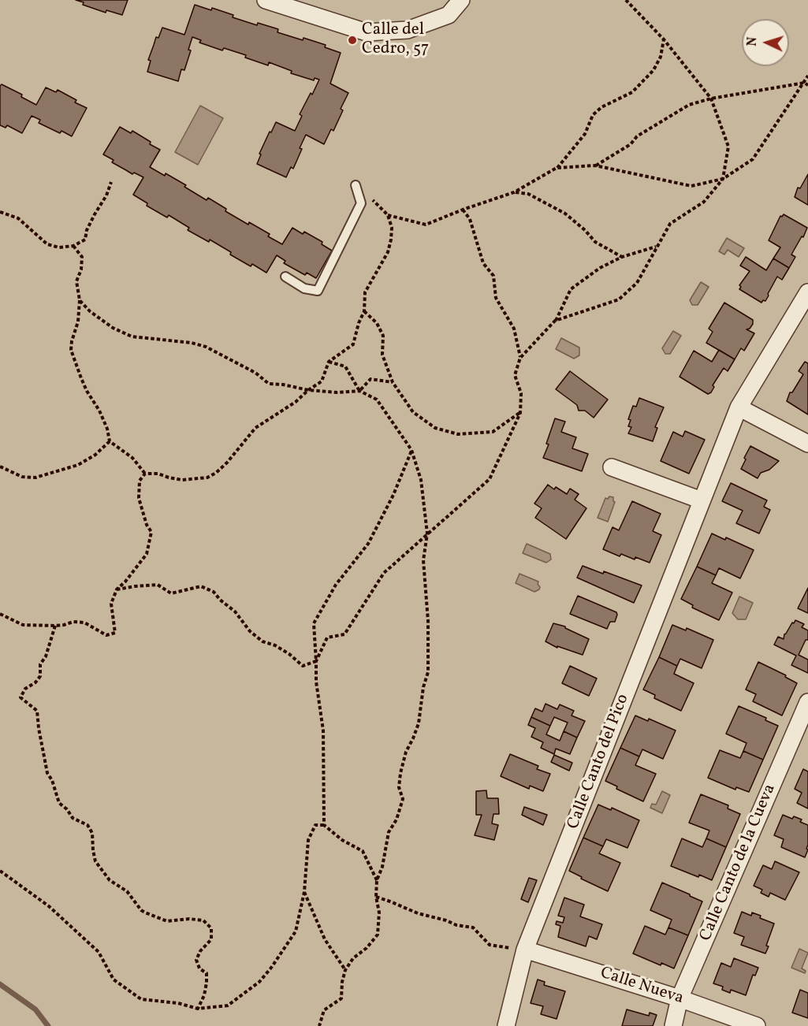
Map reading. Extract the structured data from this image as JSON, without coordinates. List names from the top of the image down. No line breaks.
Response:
{"streets":{"street":["Calle Canto del Pico","Calle Canto de la Cueva","Calle Nueva"]},"crossings":[["Calle Canto del Pico","Calle Nueva"],["Calle Canto de la Cueva","Calle Nueva"]],"places":["Calle del Cedro, 57"],"north":"left"}
